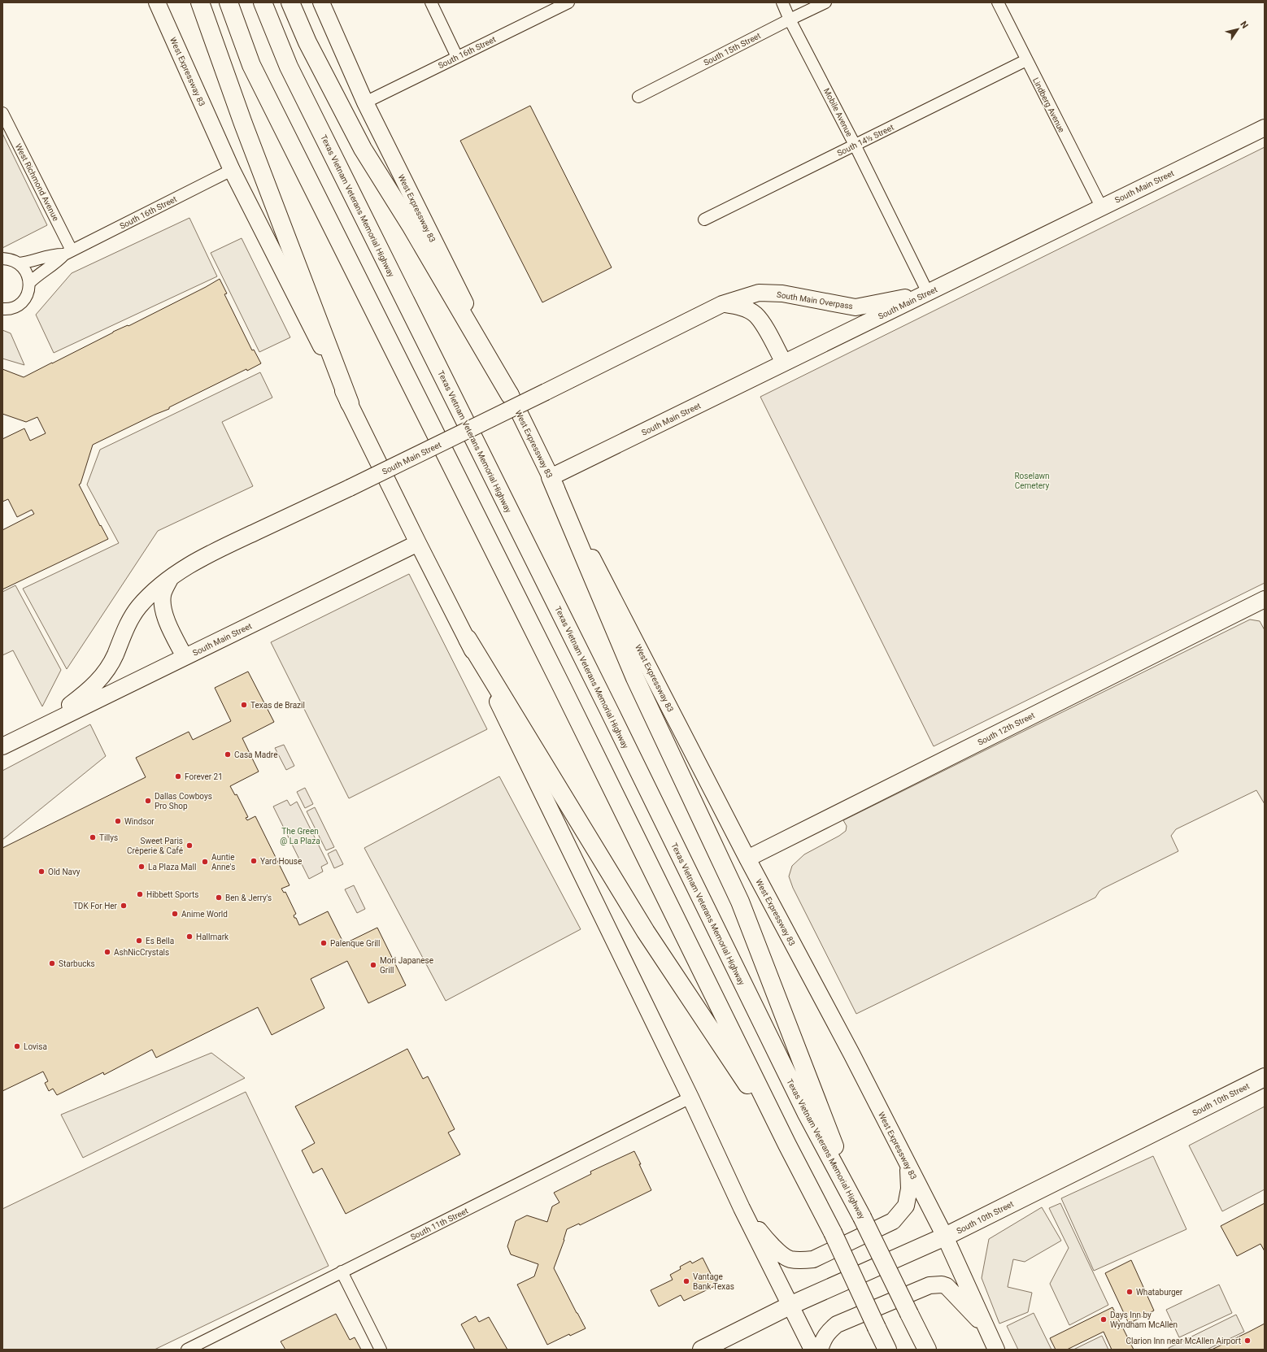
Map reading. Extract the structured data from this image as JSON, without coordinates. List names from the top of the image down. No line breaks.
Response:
{"streets":{"main road":["West Expressway 83","South Main Street","Texas Vietnam Veterans Memorial Highway","South Main Overpass","South 12th Street","South 10th Street"],"street":["South 15th Street","South 16th Street","Lindberg Avenue","Mobile Avenue","South 14½ Street","West Richmond Avenue","South 11th Street"]},"crossings":[["South 15th Street","Mobile Avenue"],["South 16th Street","West Expressway 83"],["South 16th Street","West Richmond Avenue"],["West Expressway 83","South Main Street"],["West Expressway 83","South 12th Street"],["West Expressway 83","South 10th Street"],["West Expressway 83","South 11th Street"],["Lindberg Avenue","South 14½ Street"],["Lindberg Avenue","South Main Street"],["Mobile Avenue","South 14½ Street"],["Mobile Avenue","South Main Street"],["Mobile Avenue","South Main Overpass"],["South Main Street","South Main Overpass"]],"parks":["Roselawn Cemetery","The Green @ La Plaza"],"places":["Texas de Brazil","Casa Madre","Forever 21","Dallas Cowboys Pro Shop","Windsor","Tillys","Sweet Paris Crêperie & Café","Yard House","Auntie Anne's","La Plaza Mall","Old Navy","Hibbett Sports","Ben & Jerry's","TDK For Her","Anime World","Hallmark","Es Bella","Palenque Grill","AshNicCrystals","Starbucks","Mori Japanese Grill","Lovisa","Vantage Bank Texas","Whataburger","Days Inn by Wyndham McAllen","Clarion Inn near McAllen Airport"],"north":"top right"}
